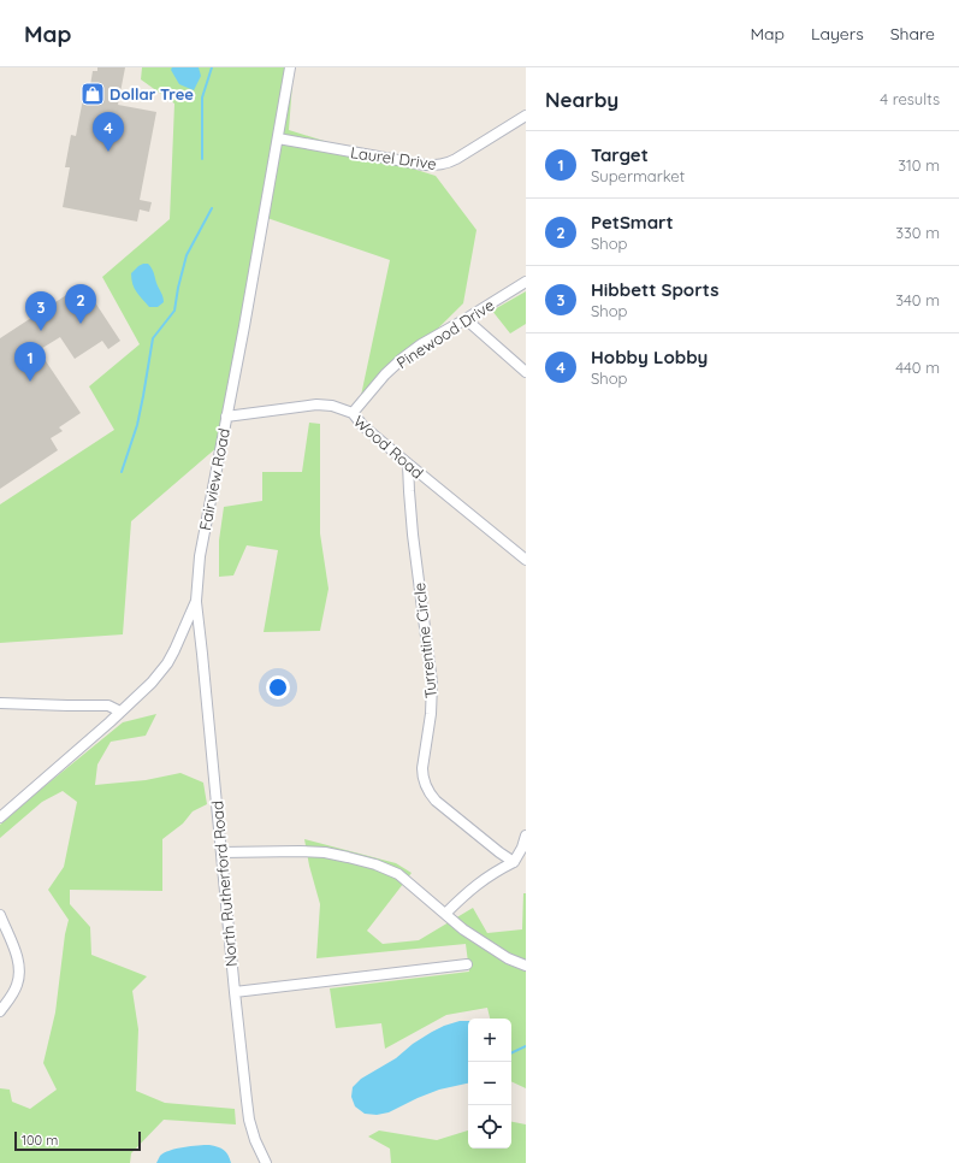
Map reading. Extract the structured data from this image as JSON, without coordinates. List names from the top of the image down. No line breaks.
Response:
{"streets":{"street":["Laurel Drive","Pinewood Drive","Wood Road","Fairview Road","Turrentine Circle","North Rutherford Road"]},"crossings":[["Laurel Drive","Fairview Road"],["Pinewood Drive","Wood Road"],["Wood Road","Fairview Road"],["Wood Road","Turrentine Circle"],["Fairview Road","North Rutherford Road"]],"places":{"shop":["Dollar Tree"]},"scale_bar":"100 m","page":{"header":"Map","nav":["Map","Layers","Share"],"heading":["Nearby","4 results"],"pins":["4","2","3","1"],"list":[{"mark":"1","name":"Target","note":"Supermarket","value":"310 m"},{"mark":"2","name":"PetSmart","note":"Shop","value":"330 m"},{"mark":"3","name":"Hibbett Sports","note":"Shop","value":"340 m"},{"mark":"4","name":"Hobby Lobby","note":"Shop","value":"440 m"}],"map_buttons":["+","−"],"scale":"100 m"}}
